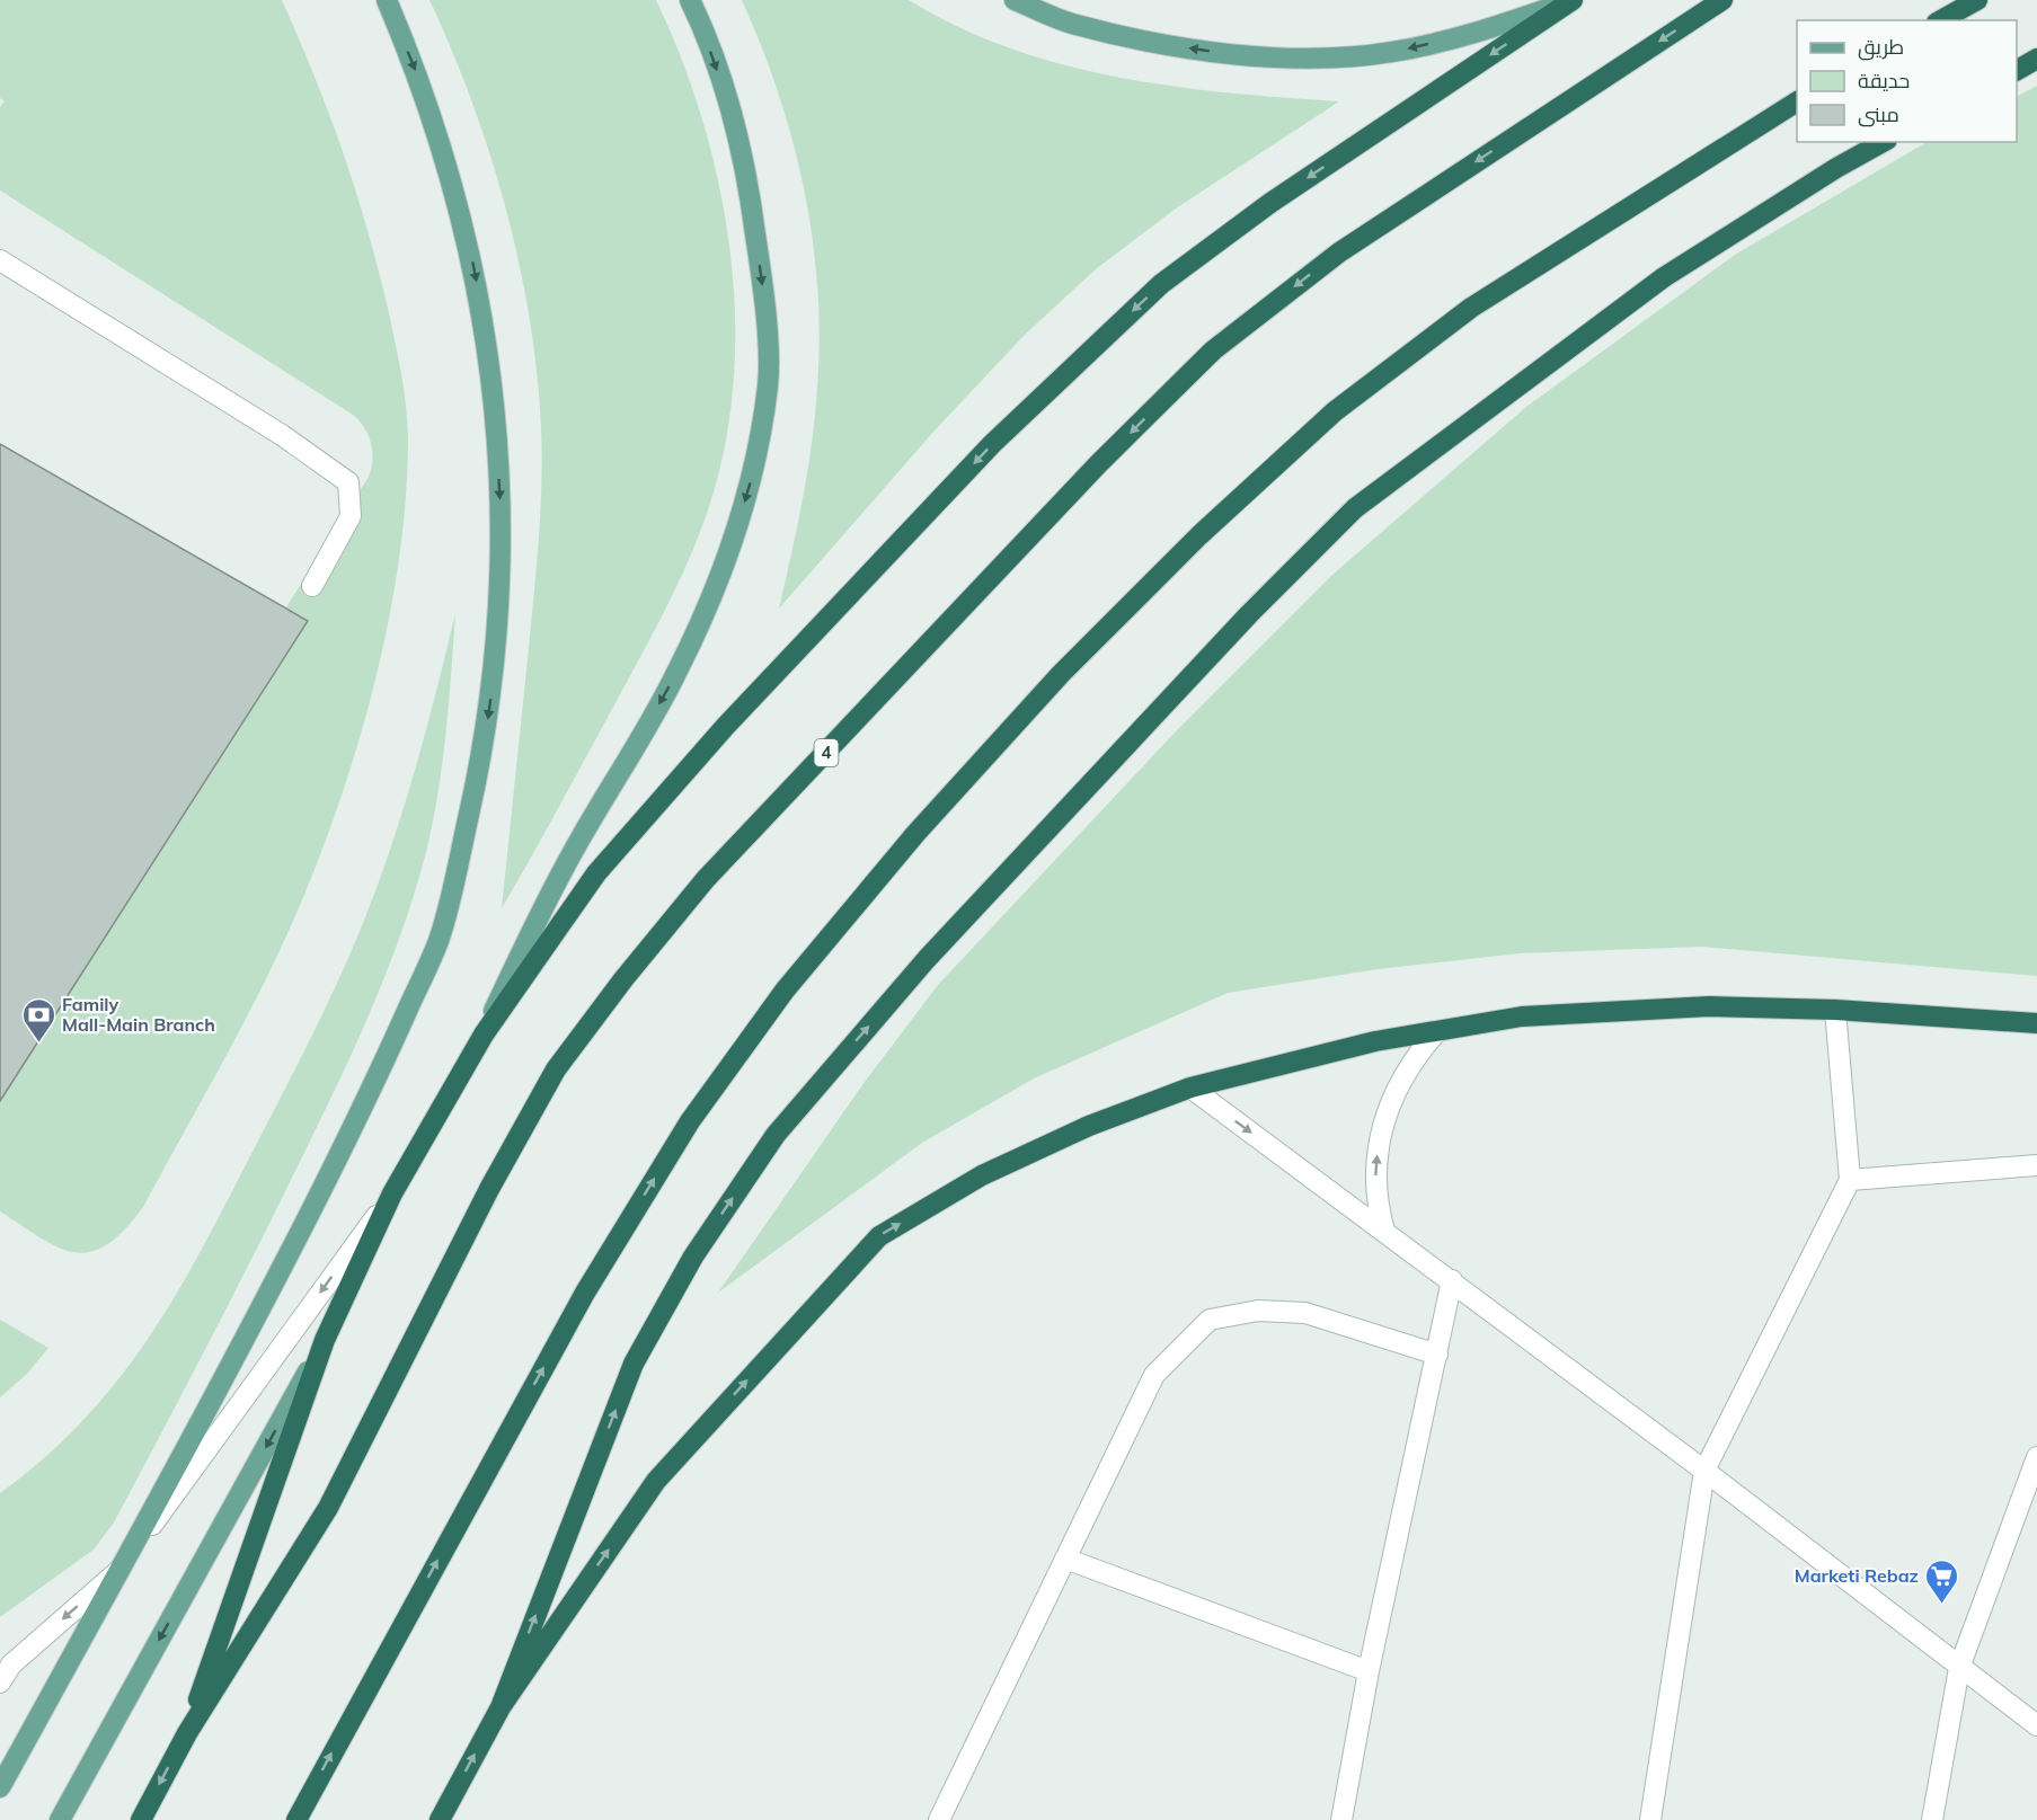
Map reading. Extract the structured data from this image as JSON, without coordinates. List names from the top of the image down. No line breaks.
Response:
{"streets":{"highway":["4"]},"places":{"bank":["Family Mall-Main Branch"],"supermarket":["Marketi Rebaz"]},"legend":["طريق","حديقة","مبنى"]}
